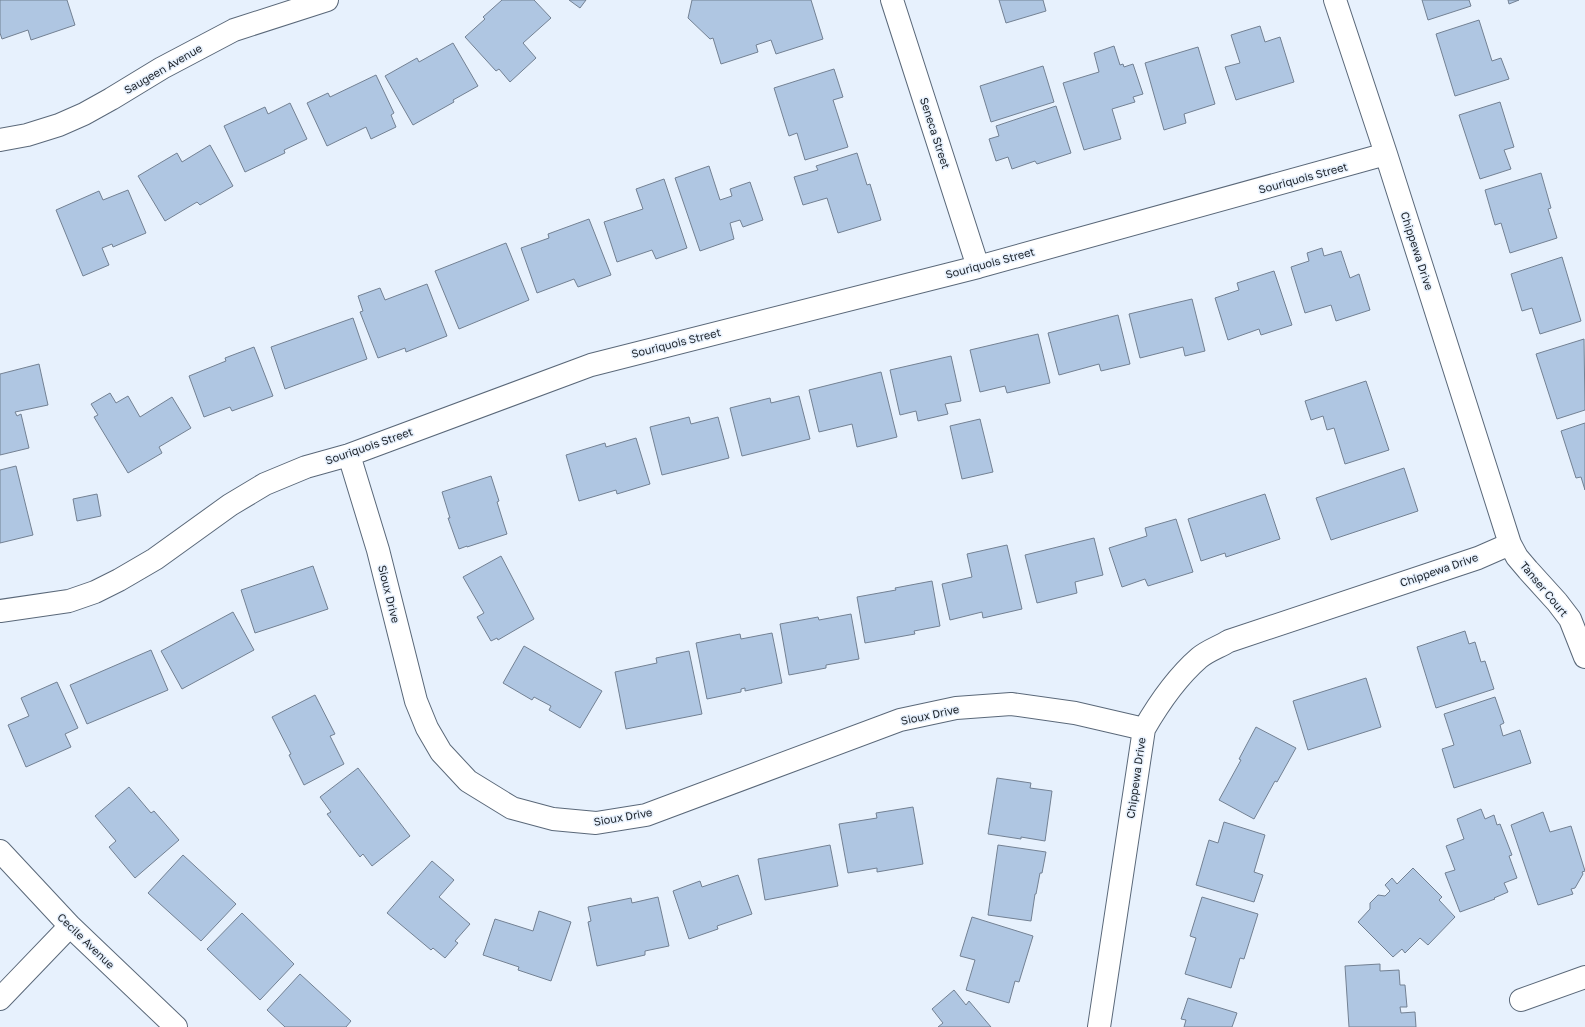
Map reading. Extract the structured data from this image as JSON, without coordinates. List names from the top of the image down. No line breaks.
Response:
{"streets":{"street":["Saugeen Avenue","Seneca Street","Souriquois Street","Chippewa Drive","Tanser Court","Sioux Drive","Cecile Avenue"]},"crossings":[["Seneca Street","Souriquois Street"],["Souriquois Street","Chippewa Drive"],["Souriquois Street","Sioux Drive"],["Chippewa Drive","Tanser Court"],["Chippewa Drive","Sioux Drive"]]}
